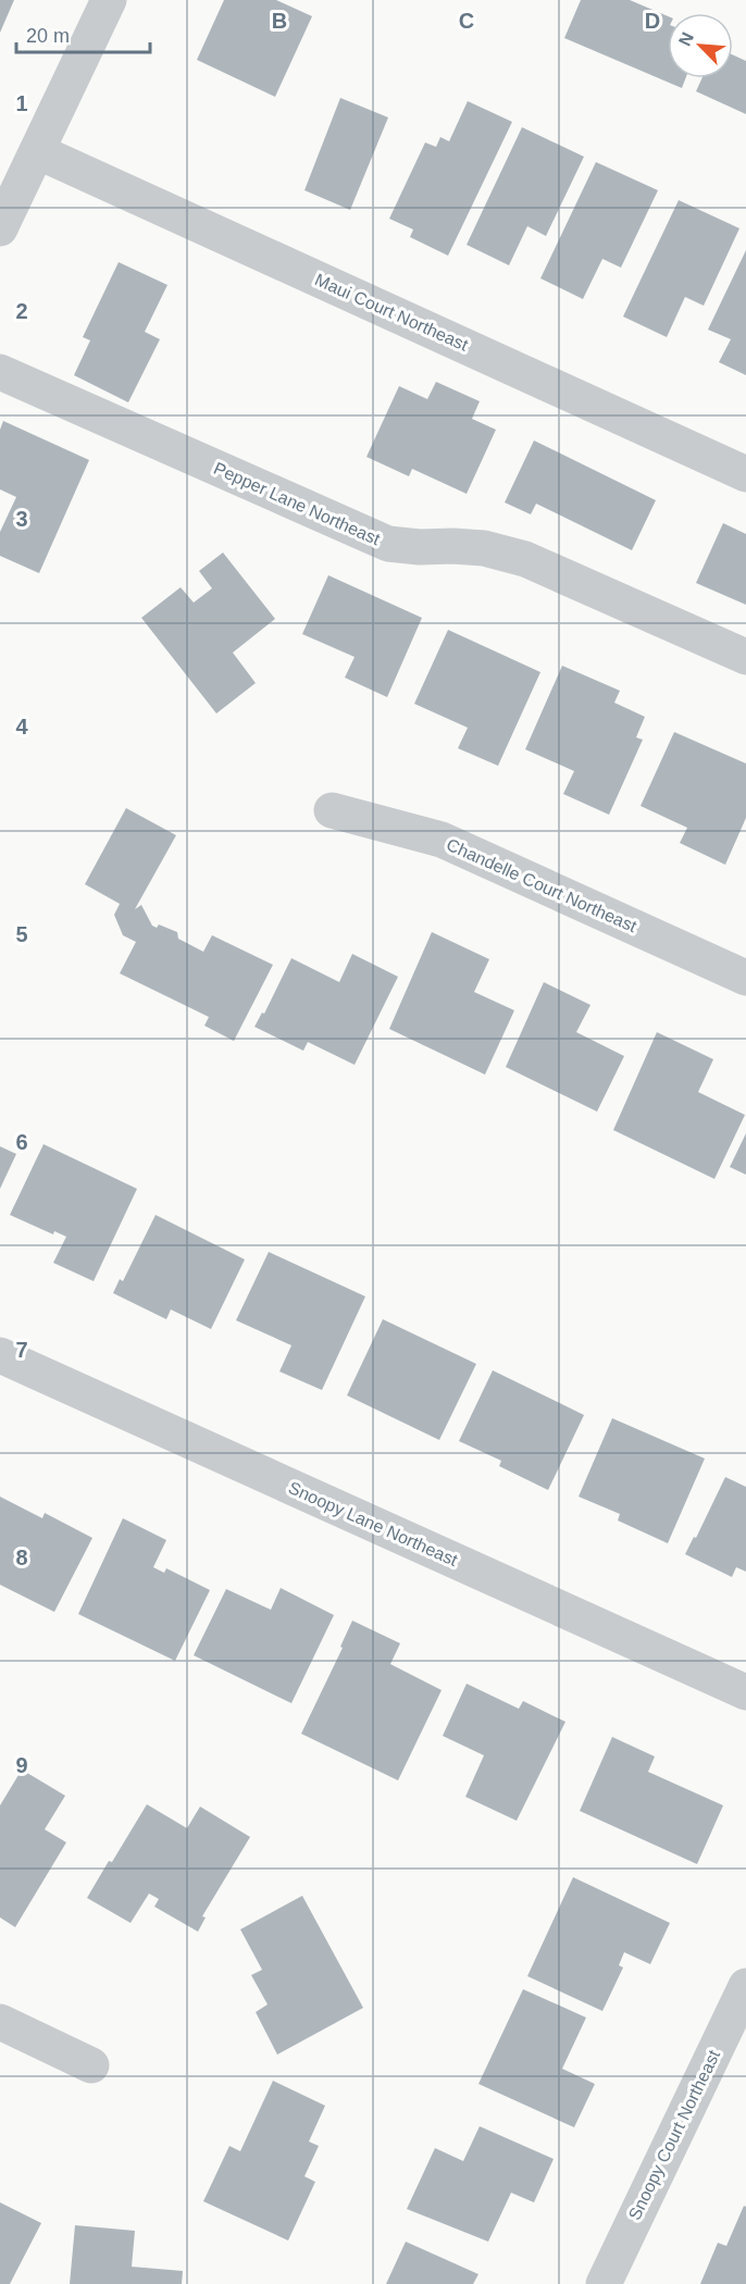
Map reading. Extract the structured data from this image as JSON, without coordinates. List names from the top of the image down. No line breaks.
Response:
{"streets":{"street":["Maui Court Northeast","Pepper Lane Northeast","Chandelle Court Northeast","Snoopy Lane Northeast","Snoopy Court Northeast"]},"scale_bar":"20 m","north":"top left","grid":{"columns":["B","C","D"],"rows":["1","2","3","4","5","6","7","8","9"]}}
